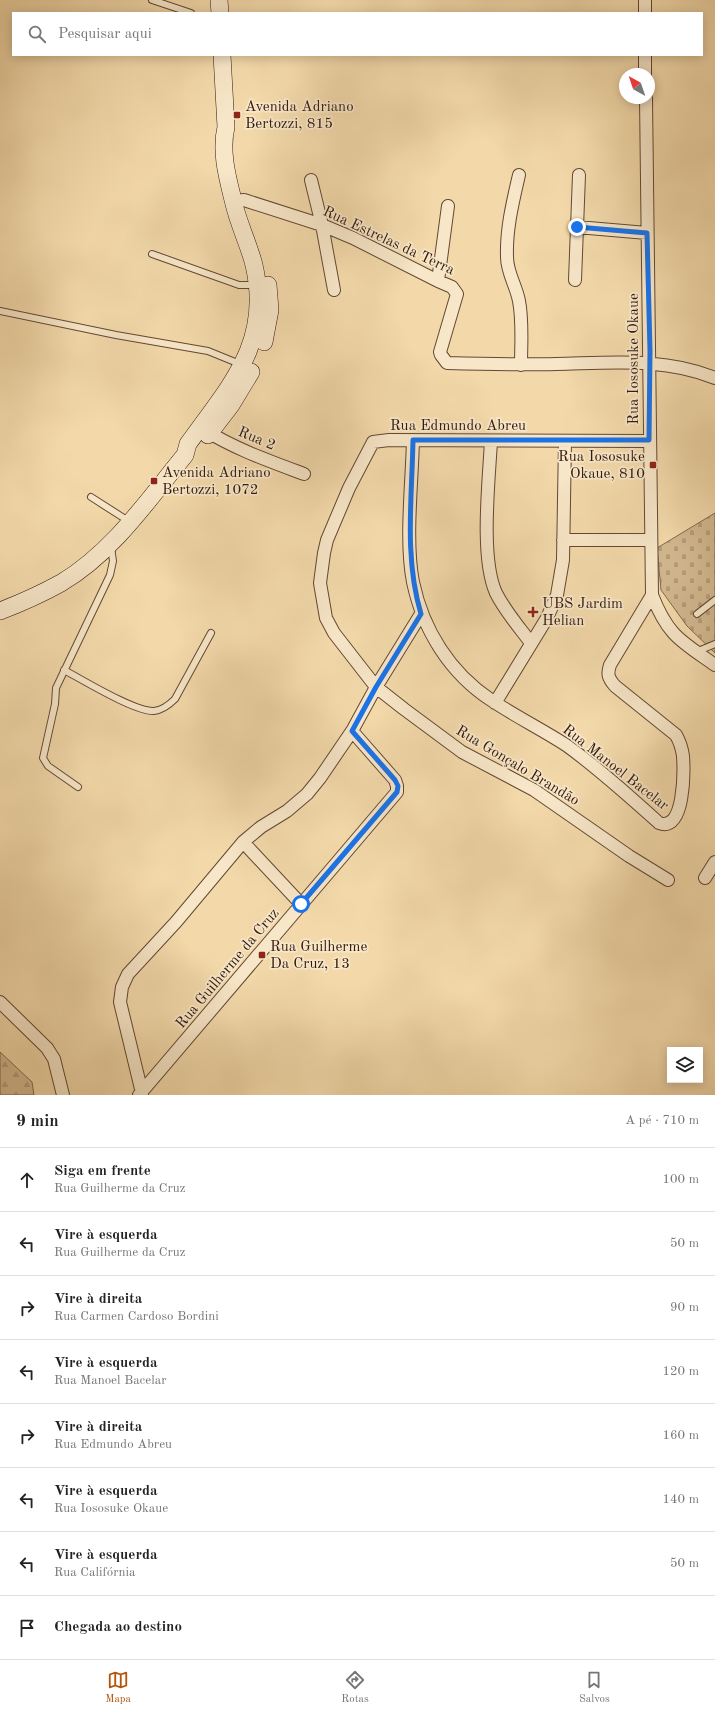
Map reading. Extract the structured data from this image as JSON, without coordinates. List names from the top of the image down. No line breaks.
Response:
{"streets":{"street":["Rua Estrelas da Terra","Rua Iososuke Okaue","Rua Edmundo Abreu","Rua 2","Rua Gonçalo Brandão","Rua Manoel Bacelar","Rua Guilherme da Cruz"]},"crossings":[["Rua Iososuke Okaue","Rua Edmundo Abreu"],["Rua Iososuke Okaue","Rua Manoel Bacelar"],["Rua Edmundo Abreu","Rua Gonçalo Brandão"],["Rua Edmundo Abreu","Rua Manoel Bacelar"]],"places":{"transit":["Avenida Adriano Bertozzi, 815","Rua Iososuke Okaue, 810","Avenida Adriano Bertozzi, 1072","Rua Guilherme Da Cruz, 13"],"health":["UBS Jardim Helian"]},"north":"top left","page":{"search":"Pesquisar aqui","heading":["9 min","A pé · 710 m"],"list":[["Siga em frente","Rua Guilherme da Cruz","100 m"],["Vire à esquerda","Rua Guilherme da Cruz","50 m"],["Vire à direita","Rua Carmen Cardoso Bordini","90 m"],["Vire à esquerda","Rua Manoel Bacelar","120 m"],["Vire à direita","Rua Edmundo Abreu","160 m"],["Vire à esquerda","Rua Iososuke Okaue","140 m"],["Vire à esquerda","Rua Califórnia","50 m"],"Chegada ao destino"],"nav":["Mapa","Rotas","Salvos"]}}
